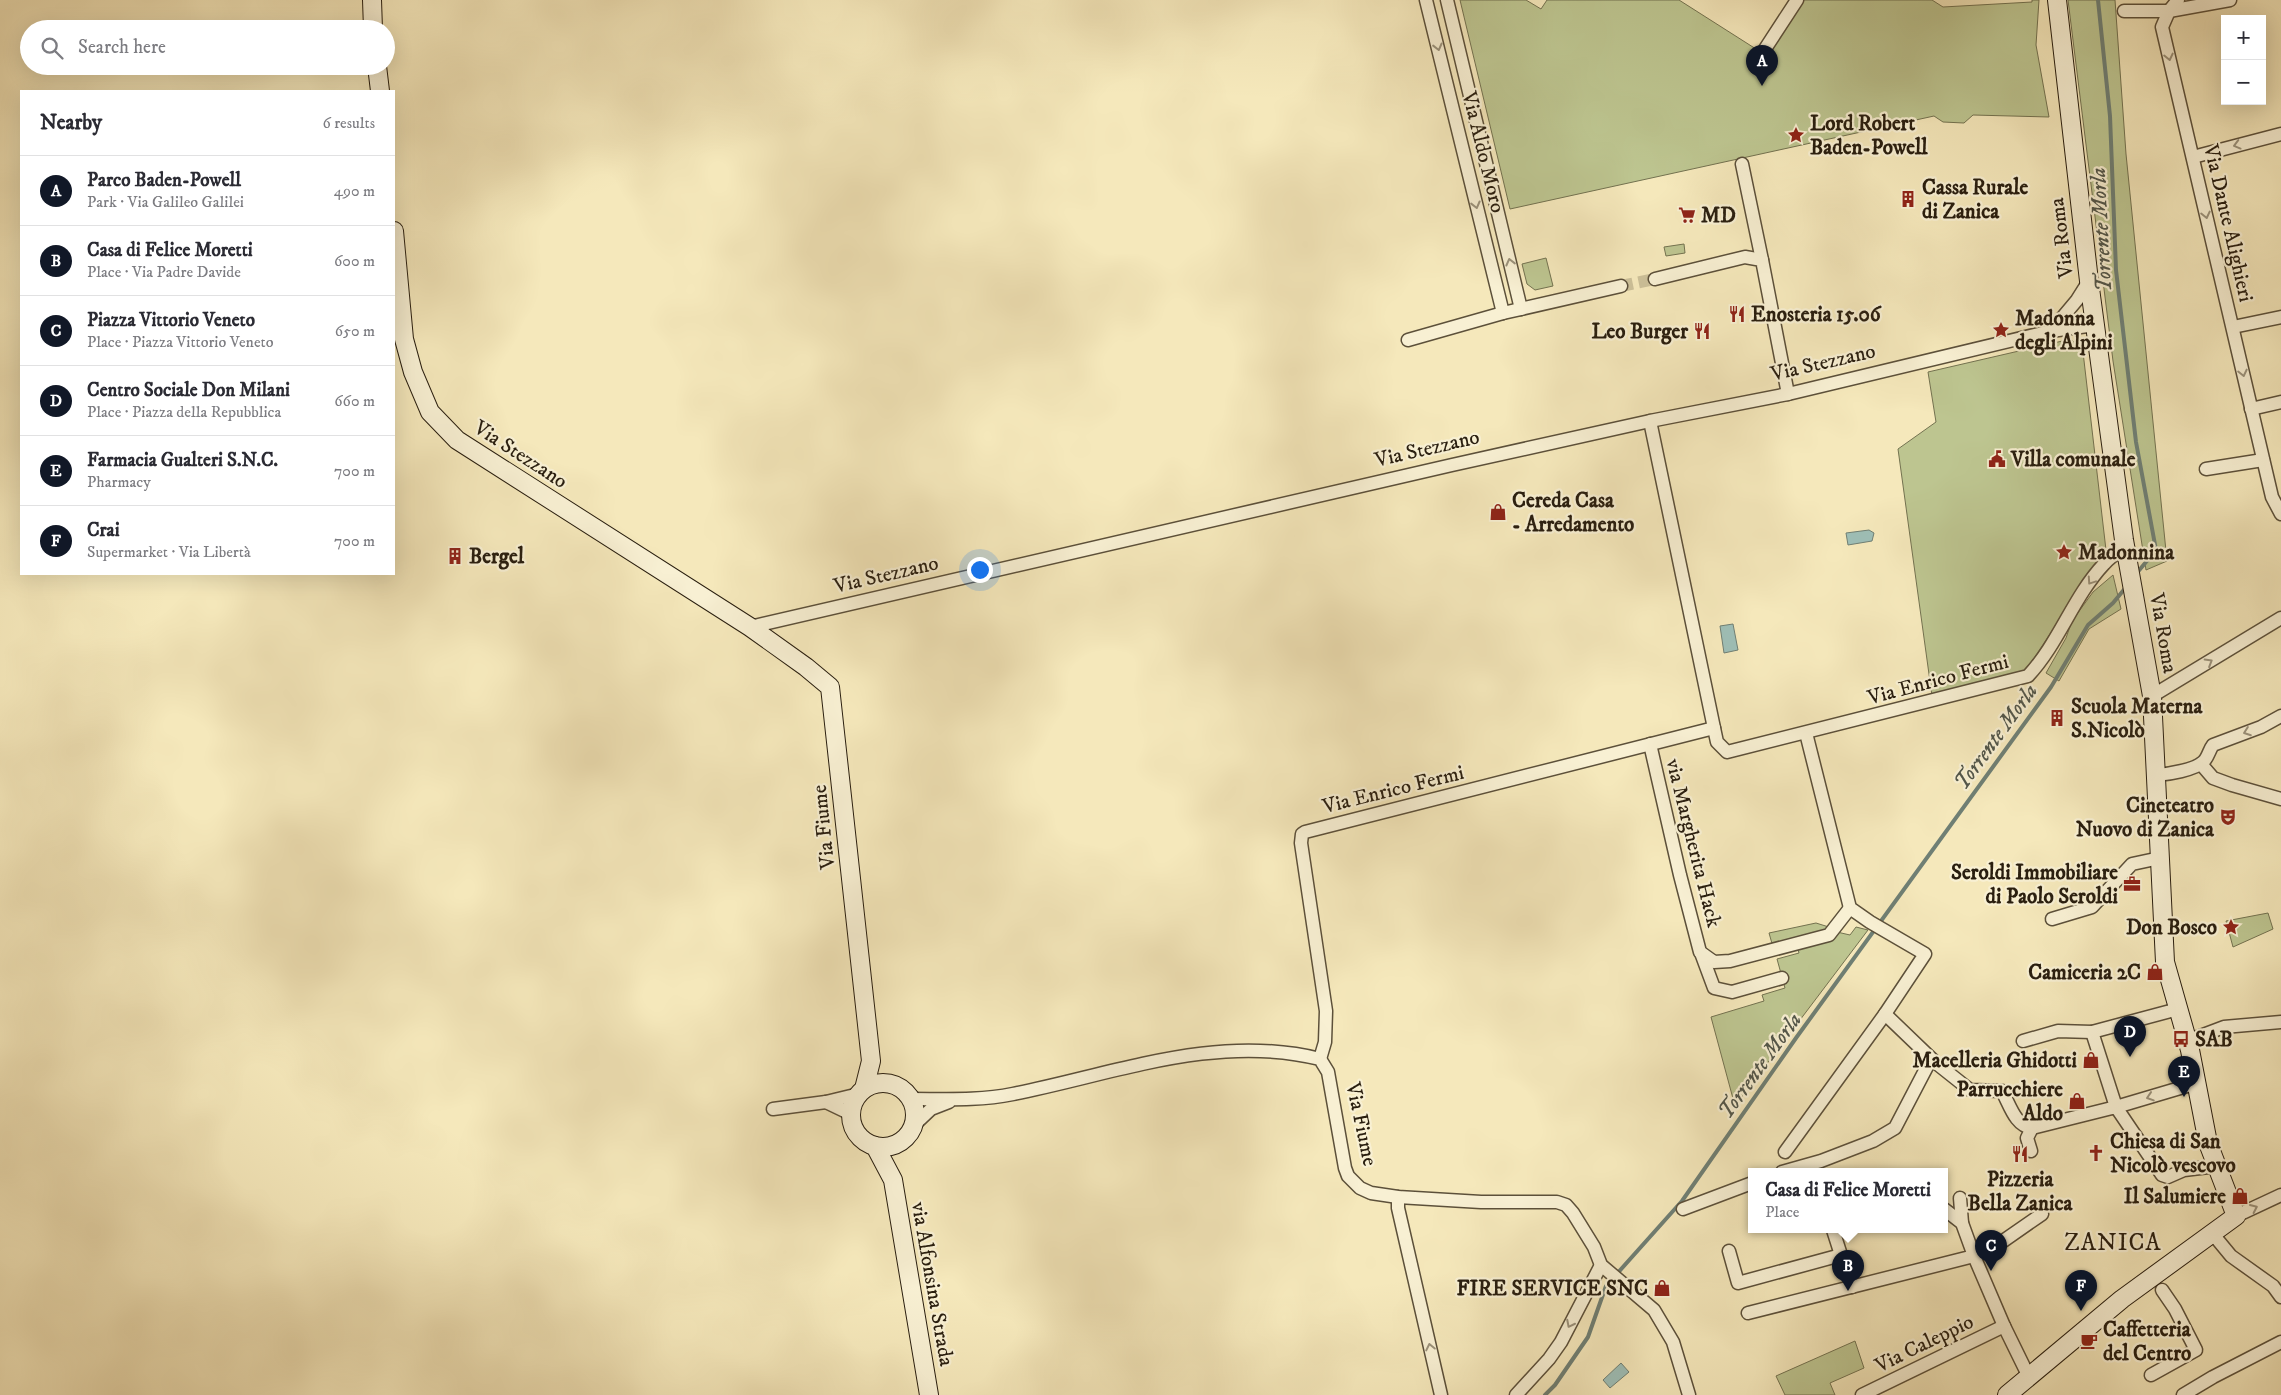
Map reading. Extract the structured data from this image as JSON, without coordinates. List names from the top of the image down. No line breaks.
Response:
{"streets":{"street":["Via Aldo Moro","Via Dante Alighieri","Via Roma","Via Stezzano","Via Enrico Fermi","Via Fiume","via Margherita Hack","via Alfonsina Strada","Via Caleppio"]},"crossings":[["Via Roma","Via Stezzano"],["Via Roma","Via Enrico Fermi"],["Via Stezzano","Via Enrico Fermi"],["Via Stezzano","Via Fiume"],["Via Enrico Fermi","Via Fiume"],["Via Enrico Fermi","via Margherita Hack"],["Via Fiume","via Alfonsina Strada"]],"one_way":["Via Dante Alighieri"],"districts":["ZANICA"],"water":["Torrente Morla"],"places":{"place":["Lord Robert Baden-Powell","Madonna degli Alpini","Madonnina","Don Bosco"],"building":["Cassa Rurale di Zanica","Bergel","Scuola Materna S.Nicolò"],"supermarket":["MD"],"restaurant":["Enosteria 15.06","Leo Burger","Pizzeria Bella Zanica"],"public building":["Villa comunale"],"shop":["Cereda Casa - Arredamento","Camiceria 2C","Macelleria Ghidotti","Parrucchiere Aldo","Il Salumiere","FIRE SERVICE SNC"],"theatre":["Cineteatro Nuovo di Zanica"],"office":["Seroldi Immobiliare di Paolo Seroldi"],"bus stop":["SAB"],"church":["Chiesa di San Nicolò vescovo"],"cafe":["Caffetteria del Centro"]},"page":{"map_buttons":["+","−"],"search":"Search here","pins":["A","D","E","C","B","F"],"heading":["Nearby","6 results"],"list":[{"mark":"A","name":"Parco Baden-Powell","note":"Park · Via Galileo Galilei","value":"490 m"},{"mark":"B","name":"Casa di Felice Moretti","note":"Place · Via Padre Davide","value":"600 m"},{"mark":"C","name":"Piazza Vittorio Veneto","note":"Place · Piazza Vittorio Veneto","value":"650 m"},{"mark":"D","name":"Centro Sociale Don Milani","note":"Place · Piazza della Repubblica","value":"660 m"},{"mark":"E","name":"Farmacia Gualteri S.N.C.","note":"Pharmacy","value":"700 m"},{"mark":"F","name":"Crai","note":"Supermarket · Via Libertà","value":"700 m"}],"popup":["Casa di Felice Moretti","Place"]}}
